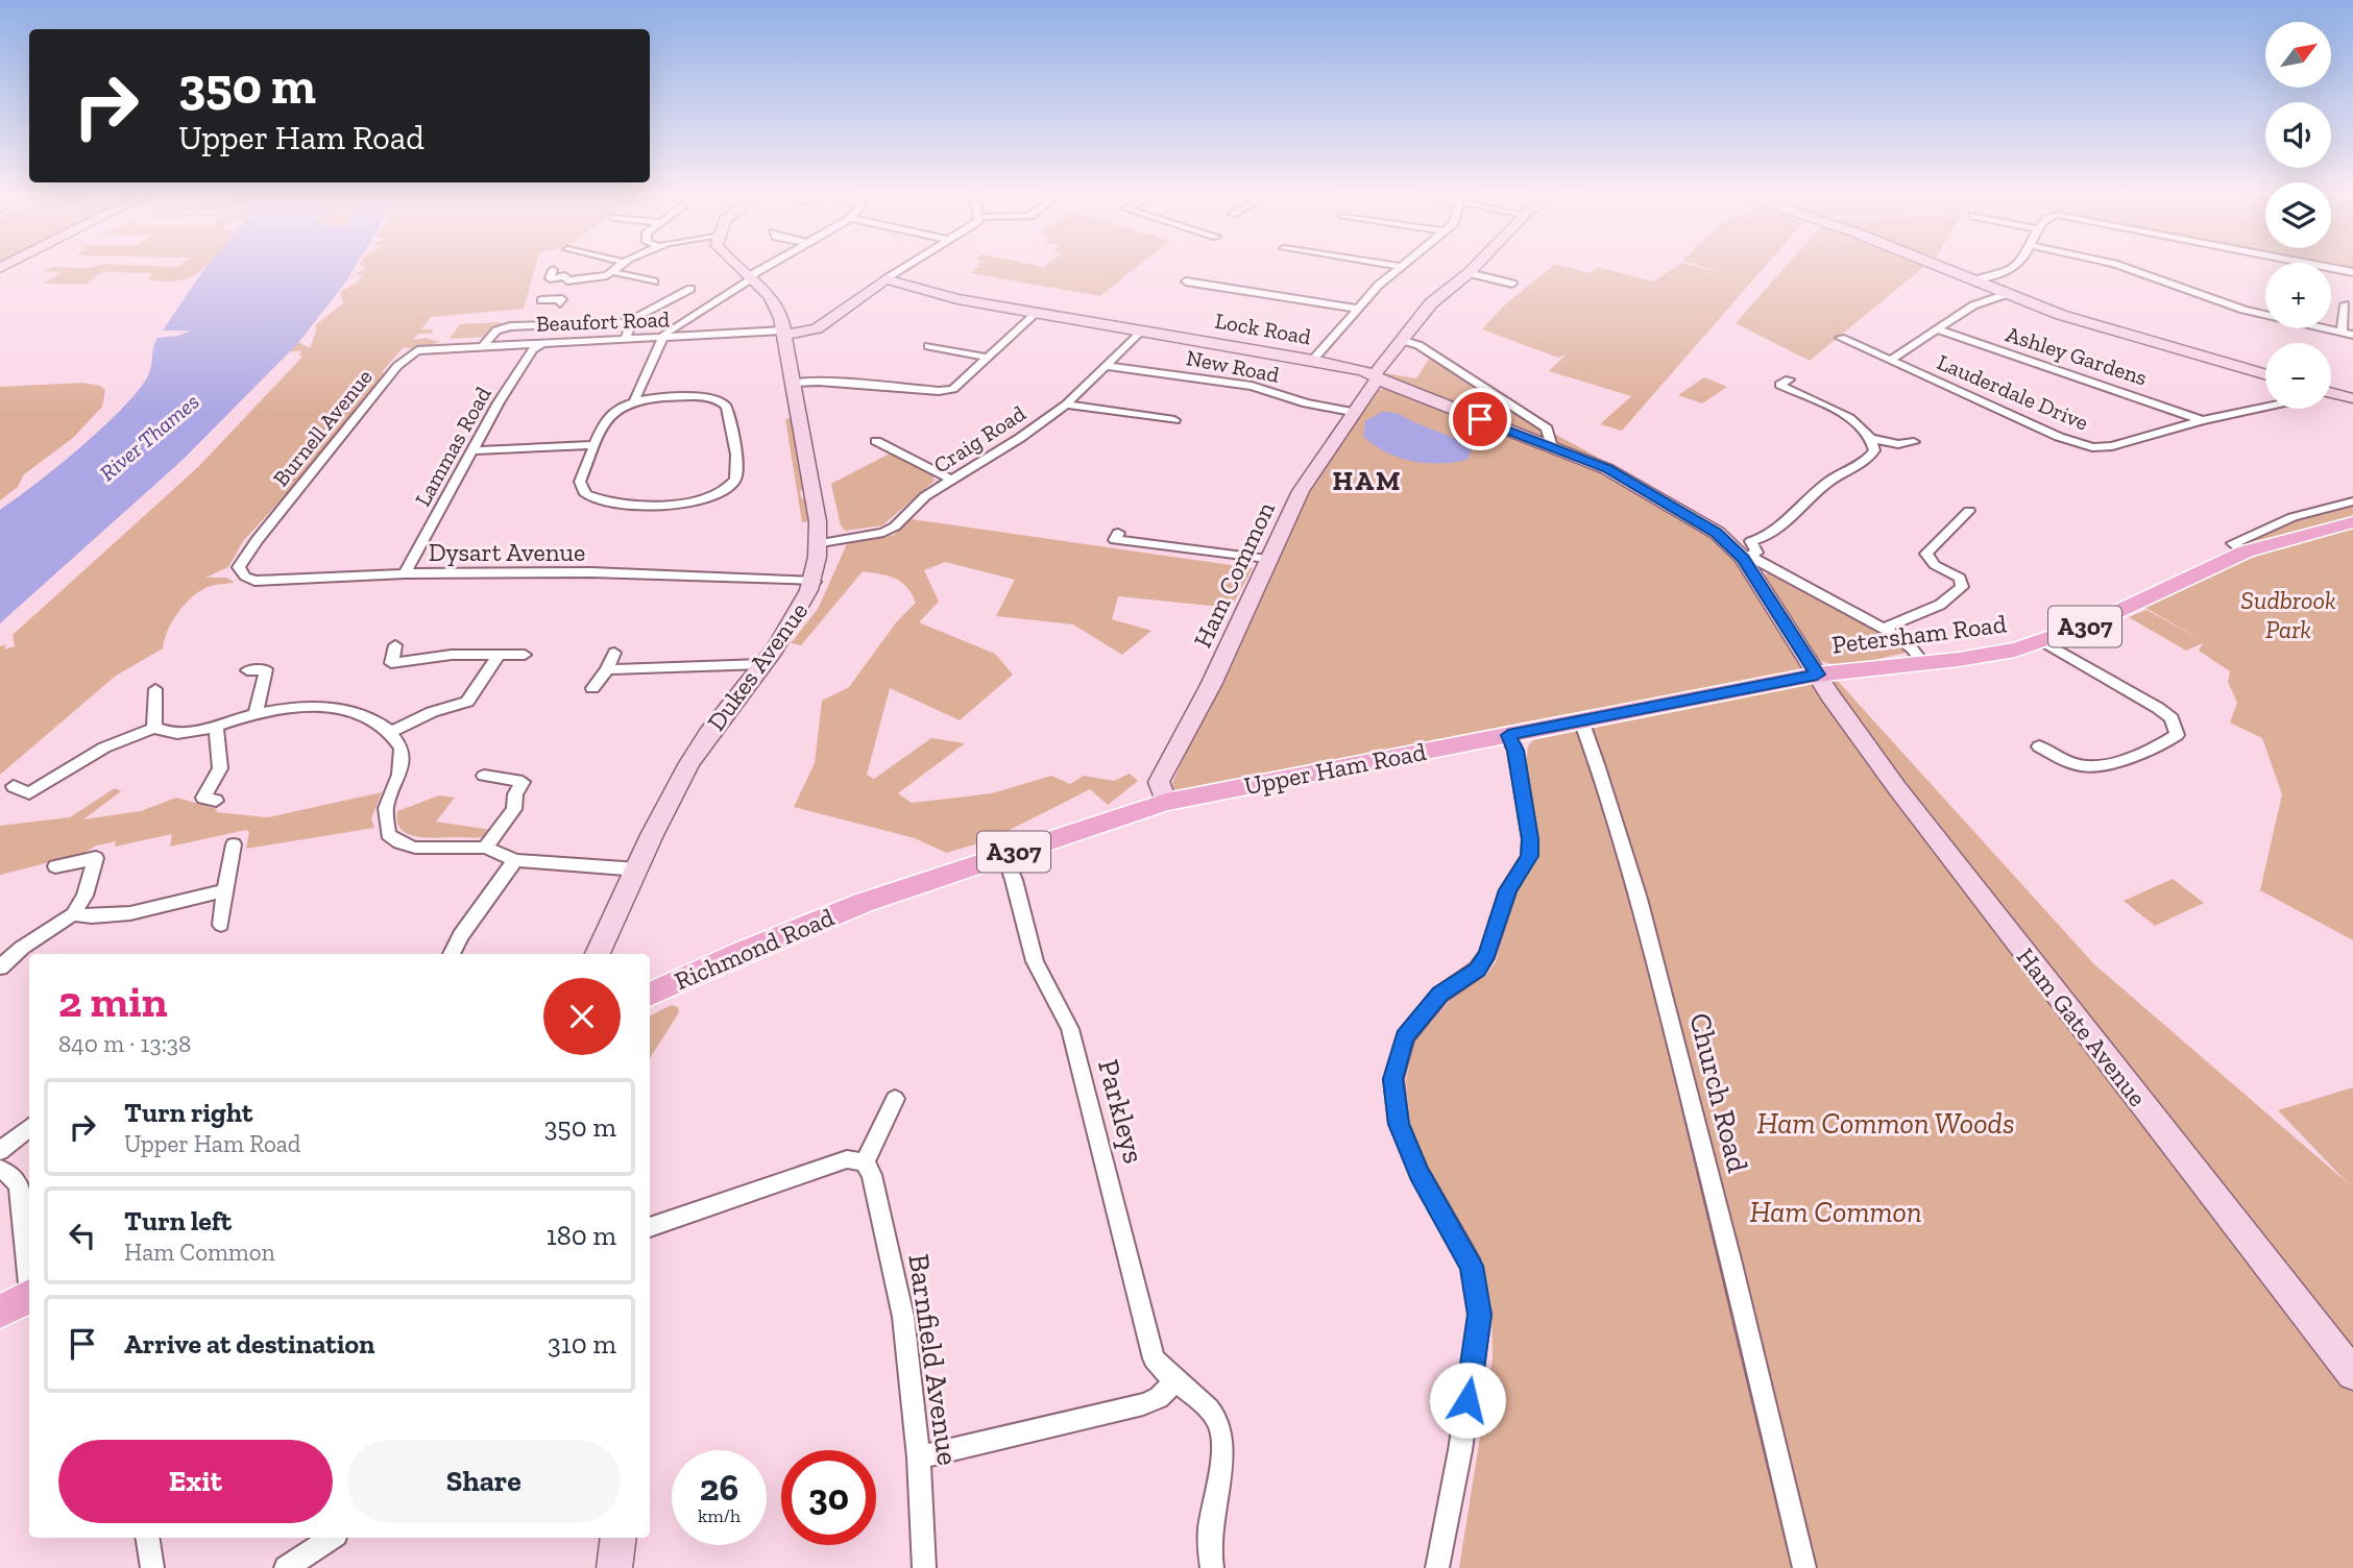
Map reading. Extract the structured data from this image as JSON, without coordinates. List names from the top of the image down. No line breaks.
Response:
{"streets":{"main road":["A307","Petersham Road","Upper Ham Road","Richmond Road"],"street":["Beaufort Road","Lock Road","Ashley Gardens","New Road","Lauderdale Drive","Burnell Avenue","Craig Road","Lammas Road","Dysart Avenue","Ham Common","Dukes Avenue","Ham Gate Avenue","Church Road","Parkleys","Barnfield Avenue"]},"crossings":[["Beaufort Road","Burnell Avenue"],["Beaufort Road","Lammas Road"],["Beaufort Road","Dukes Avenue"],["Lock Road","Craig Road"],["Lock Road","Ham Common"],["Ashley Gardens","Lauderdale Drive"],["New Road","Craig Road"],["New Road","Ham Common"],["Burnell Avenue","Dysart Avenue"],["Craig Road","Dukes Avenue"],["Lammas Road","Dysart Avenue"],["Dysart Avenue","Dukes Avenue"],["Ham Common","Upper Ham Road"],["Petersham Road","Upper Ham Road"],["Petersham Road","Ham Gate Avenue"],["Upper Ham Road","Richmond Road"],["Upper Ham Road","Ham Gate Avenue"],["Upper Ham Road","Church Road"],["Upper Ham Road","Parkleys"]],"districts":["HAM"],"water":["River Thames"],"parks":["Sudbrook Park","Ham Common Woods","Ham Common"],"north":"top right","page":{"map_buttons":["+","−"],"turn":["350 m","Upper Ham Road"],"heading":["2 min","840 m · 13:38"],"list":[{"name":"Turn right","note":"Upper Ham Road","value":"350 m"},{"name":"Turn left","note":"Ham Common","value":"180 m"},{"name":"Arrive at destination","value":"310 m"}],"buttons":["Exit","Share"],"speed":"26 km/h","limit":"30"}}
